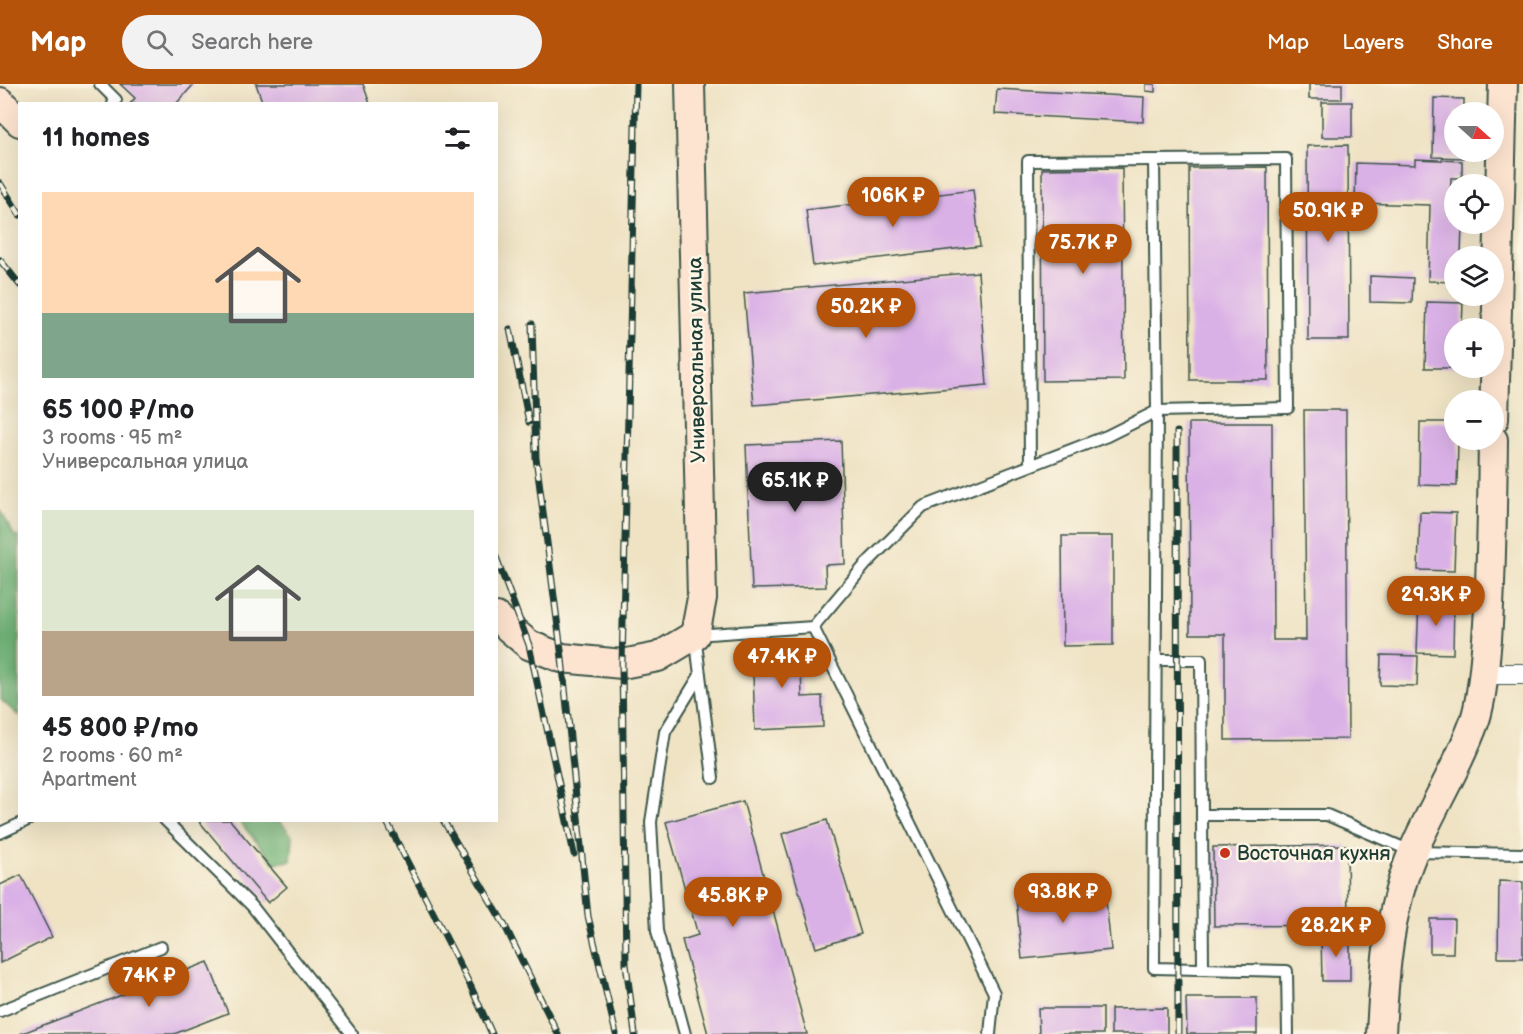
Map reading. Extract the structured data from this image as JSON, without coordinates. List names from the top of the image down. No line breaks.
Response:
{"streets":{"street":["Универсальная улица"]},"places":["Восточная кухня"],"north":"right","page":{"header":"Map","search":"Search here","nav":["Map","Layers","Share"],"map_buttons":["+","−"],"heading":"11 homes","list":[{"name":"65 100 ₽/mo","note":"3 rooms · 95 m² · Универсальная улица"},{"name":"45 800 ₽/mo","note":"2 rooms · 60 m² · Apartment"}],"price":["106K ₽","50.9K ₽","75.7K ₽","50.2K ₽","65.1K ₽","29.3K ₽","47.4K ₽","93.8K ₽","45.8K ₽","28.2K ₽","74K ₽"]}}
